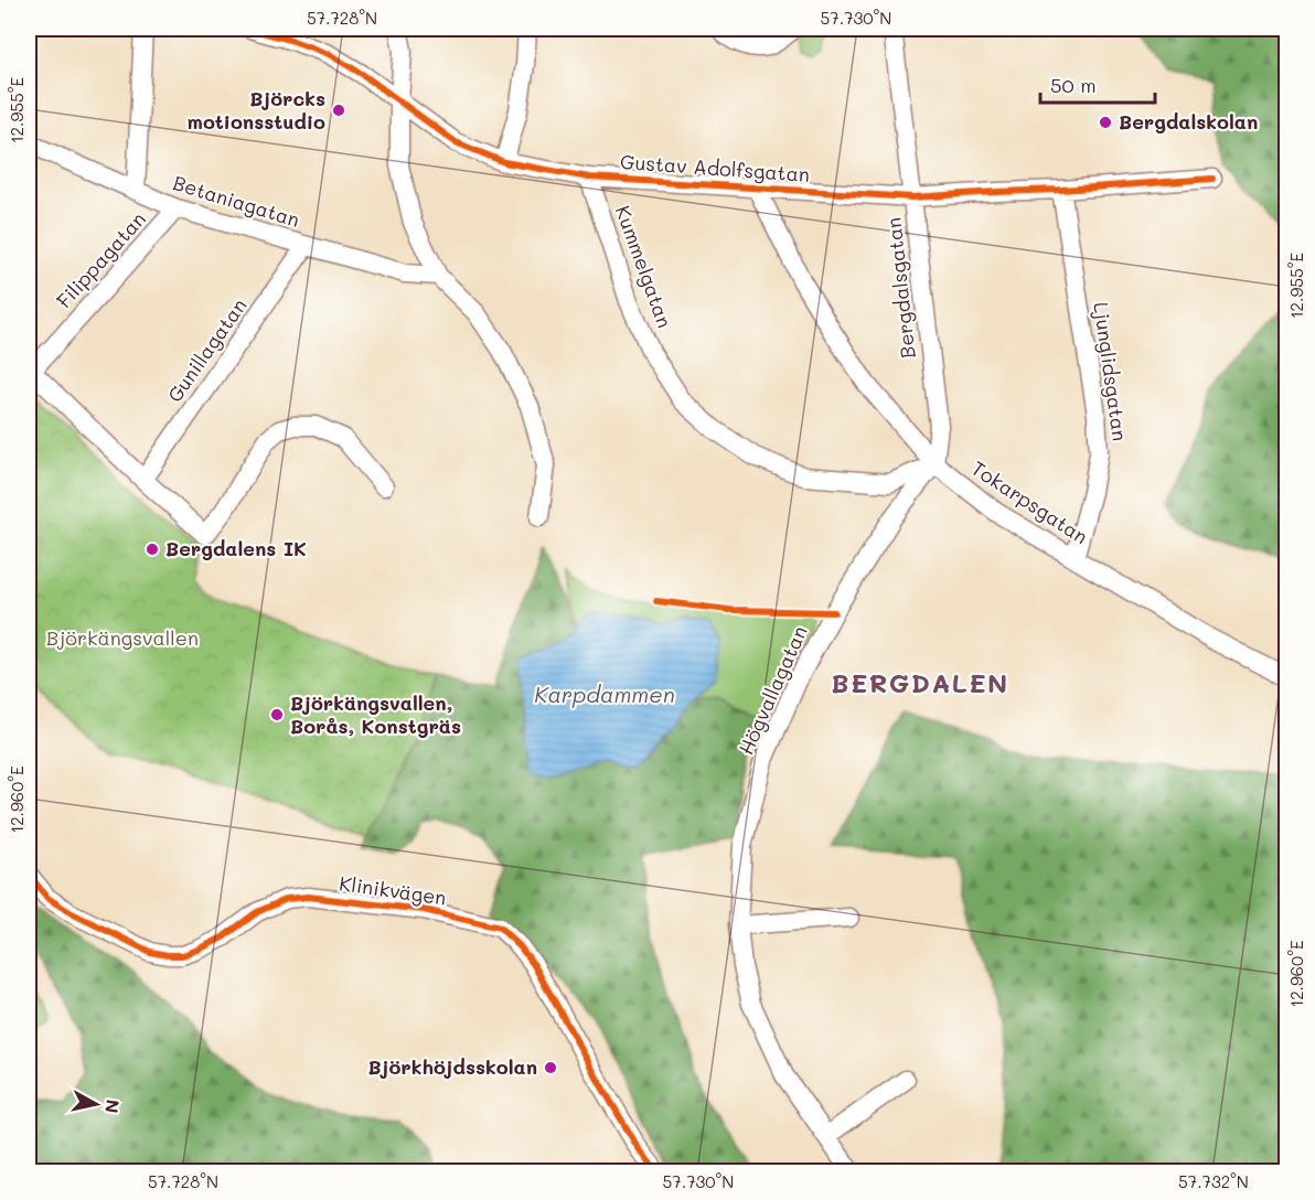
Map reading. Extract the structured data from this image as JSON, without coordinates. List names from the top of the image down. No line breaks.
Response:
{"streets":{"street":["Gustav Adolfsgatan","Betaniagatan","Filippagatan","Kummelgatan","Bergdalsgatan","Gunillagatan","Ljunglidsgatan","Tokarpsgatan","Högvallagatan","Klinikvägen"]},"crossings":[["Gustav Adolfsgatan","Kummelgatan"],["Gustav Adolfsgatan","Bergdalsgatan"],["Gustav Adolfsgatan","Ljunglidsgatan"],["Gustav Adolfsgatan","Tokarpsgatan"],["Betaniagatan","Filippagatan"],["Betaniagatan","Gunillagatan"],["Kummelgatan","Bergdalsgatan"],["Kummelgatan","Tokarpsgatan"],["Kummelgatan","Högvallagatan"],["Bergdalsgatan","Tokarpsgatan"],["Bergdalsgatan","Högvallagatan"],["Ljunglidsgatan","Tokarpsgatan"],["Tokarpsgatan","Högvallagatan"]],"districts":["BERGDALEN"],"water":["Karpdammen"],"parks":["Björkängsvallen"],"places":["Björcks motionsstudio","Bergdalskolan","Bergdalens IK","Björkängsvallen, Borås, Konstgräs","Björkhöjdsskolan"],"scale_bar":"50 m","north":"right","coordinates":["57.728°N","57.730°N","12.955°E","12.960°E","57.732°N"]}
